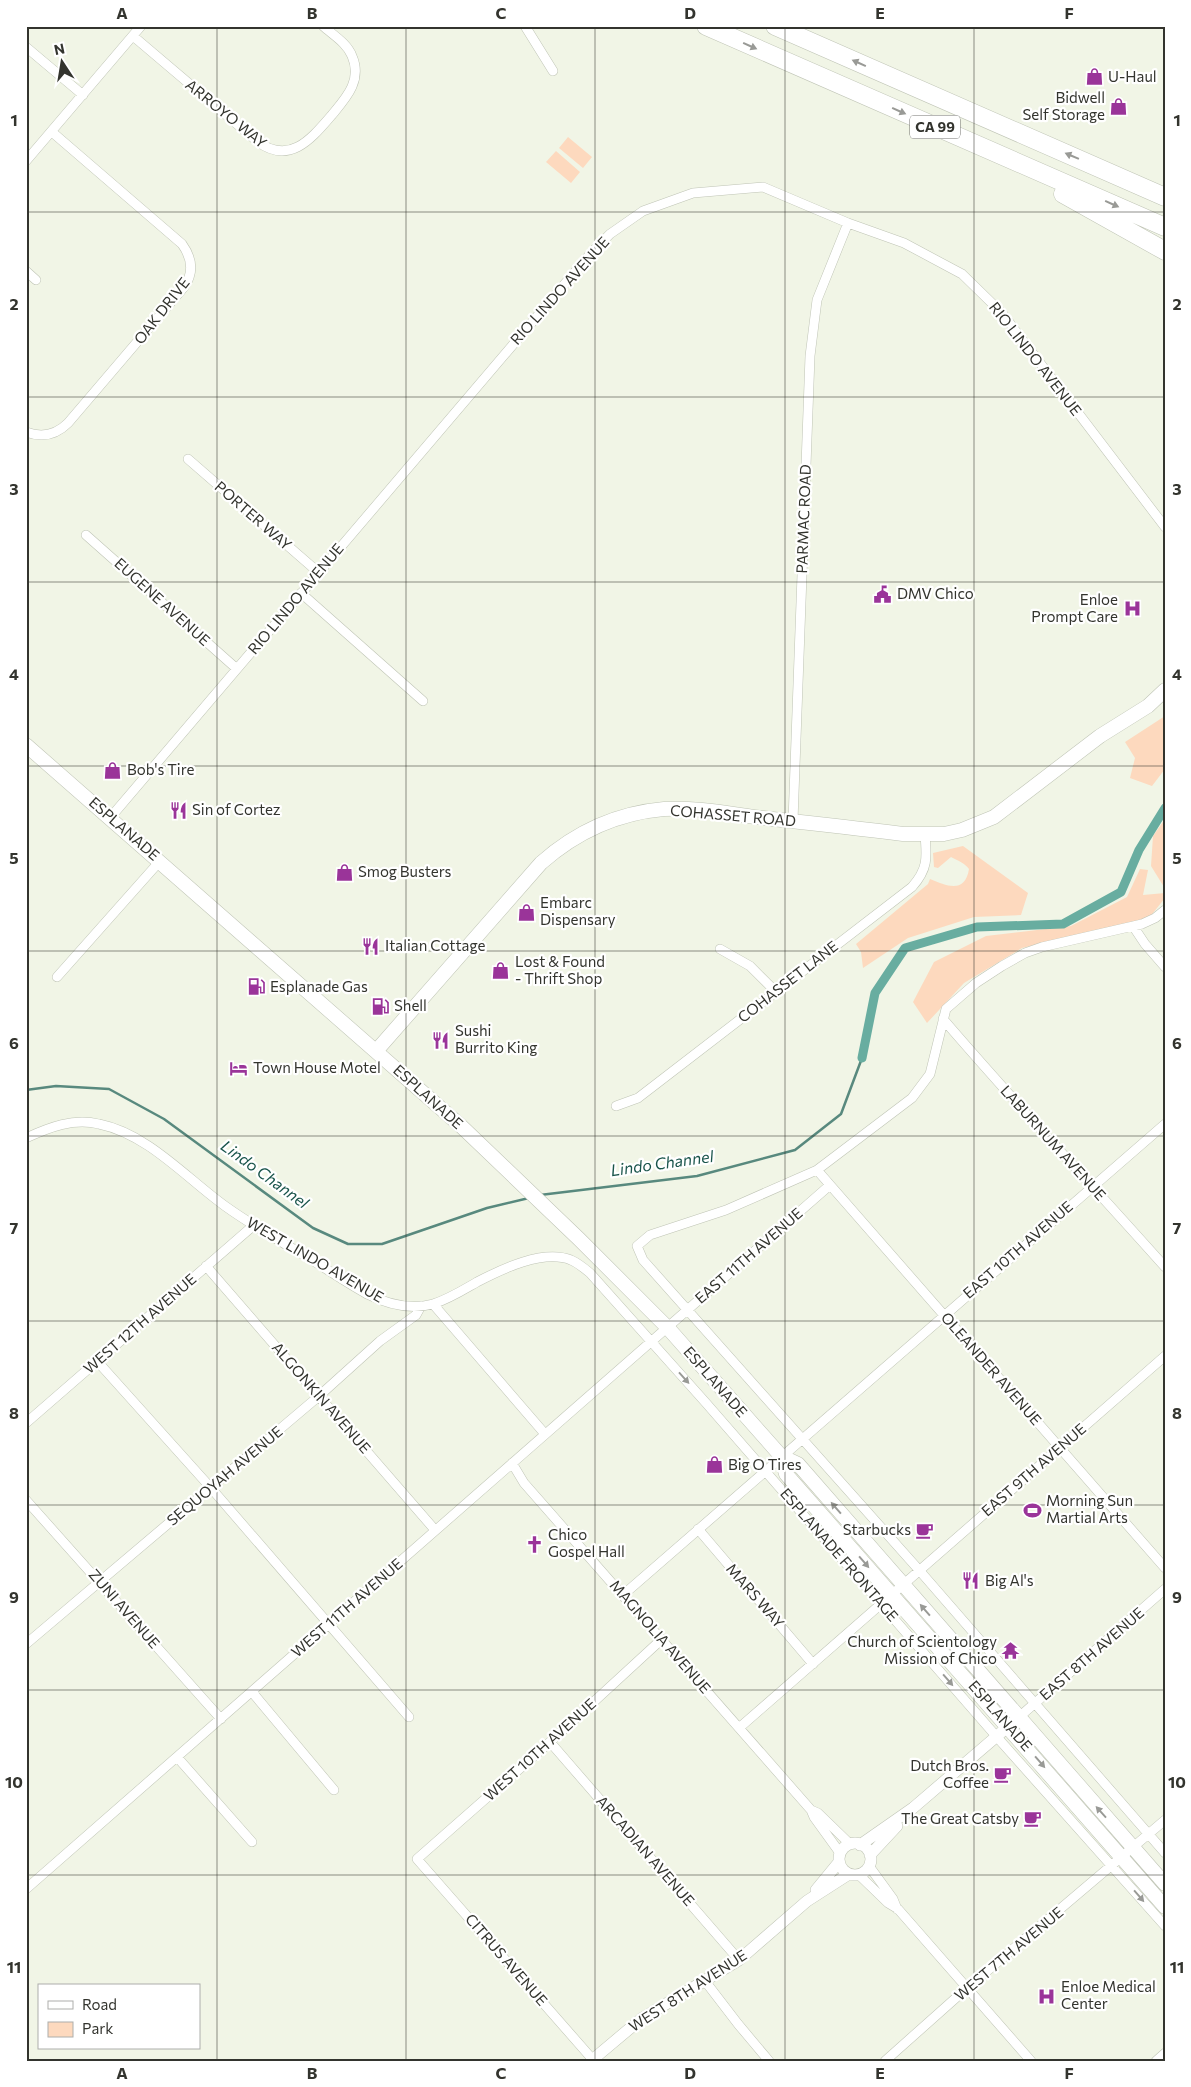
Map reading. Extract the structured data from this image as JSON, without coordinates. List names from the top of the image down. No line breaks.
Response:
{"streets":{"highway":["CA 99"],"main road":["COHASSET ROAD","ESPLANADE"],"street":["ARROYO WAY","RIO LINDO AVENUE","OAK DRIVE","PORTER WAY","PARMAC ROAD","EUGENE AVENUE","COHASSET LANE","LABURNUM AVENUE","EAST 10TH AVENUE","EAST 11TH AVENUE","WEST LINDO AVENUE","WEST 12TH AVENUE","OLEANDER AVENUE","ALGONKIN AVENUE","EAST 9TH AVENUE","SEQUOYAH AVENUE","ESPLANADE FRONTAGE","MARS WAY","WEST 11TH AVENUE","ZUNI AVENUE","MAGNOLIA AVENUE","EAST 8TH AVENUE","WEST 10TH AVENUE","ARCADIAN AVENUE","WEST 7TH AVENUE","CITRUS AVENUE","WEST 8TH AVENUE"]},"crossings":[["RIO LINDO AVENUE","PORTER WAY"],["RIO LINDO AVENUE","PARMAC ROAD"],["RIO LINDO AVENUE","EUGENE AVENUE"],["RIO LINDO AVENUE","ESPLANADE"],["PARMAC ROAD","COHASSET ROAD"],["COHASSET ROAD","ESPLANADE"],["COHASSET ROAD","COHASSET LANE"],["ESPLANADE","EAST 10TH AVENUE"],["ESPLANADE","EAST 11TH AVENUE"],["ESPLANADE","EAST 9TH AVENUE"],["ESPLANADE","ESPLANADE FRONTAGE"],["ESPLANADE","WEST 11TH AVENUE"],["ESPLANADE","EAST 8TH AVENUE"],["ESPLANADE","WEST 7TH AVENUE"],["LABURNUM AVENUE","EAST 10TH AVENUE"],["EAST 10TH AVENUE","OLEANDER AVENUE"],["EAST 11TH AVENUE","OLEANDER AVENUE"],["EAST 11TH AVENUE","WEST 11TH AVENUE"],["WEST LINDO AVENUE","WEST 12TH AVENUE"],["WEST LINDO AVENUE","SEQUOYAH AVENUE"],["WEST LINDO AVENUE","ESPLANADE FRONTAGE"],["WEST LINDO AVENUE","WEST 11TH AVENUE"],["WEST 12TH AVENUE","ALGONKIN AVENUE"],["OLEANDER AVENUE","EAST 9TH AVENUE"],["ALGONKIN AVENUE","SEQUOYAH AVENUE"],["ALGONKIN AVENUE","WEST 11TH AVENUE"],["EAST 9TH AVENUE","ESPLANADE FRONTAGE"],["EAST 9TH AVENUE","MARS WAY"],["EAST 9TH AVENUE","MAGNOLIA AVENUE"],["SEQUOYAH AVENUE","ZUNI AVENUE"],["ESPLANADE FRONTAGE","WEST 11TH AVENUE"],["ESPLANADE FRONTAGE","WEST 7TH AVENUE"],["WEST 11TH AVENUE","ZUNI AVENUE"],["WEST 11TH AVENUE","MAGNOLIA AVENUE"],["MAGNOLIA AVENUE","WEST 10TH AVENUE"],["MAGNOLIA AVENUE","WEST 8TH AVENUE"],["WEST 10TH AVENUE","ARCADIAN AVENUE"],["WEST 10TH AVENUE","CITRUS AVENUE"],["ARCADIAN AVENUE","WEST 8TH AVENUE"],["CITRUS AVENUE","WEST 8TH AVENUE"]],"water":["Lindo Channel"],"places":{"shop":["U-Haul","Bidwell Self Storage","Bob's Tire","Smog Busters","Embarc Dispensary","Lost & Found - Thrift Shop","Big O Tires"],"public building":["DMV Chico"],"hospital":["Enloe Prompt Care","Enloe Medical Center"],"restaurant":["Sin of Cortez","Italian Cottage","Sushi Burrito King","Big Al's"],"fuel station":["Esplanade Gas","Shell"],"hotel":["Town House Motel"],"sports":["Morning Sun Martial Arts"],"cafe":["Starbucks","Dutch Bros. Coffee","The Great Catsby"],"church":["Chico Gospel Hall"],"temple":["Church of Scientology Mission of Chico"]},"legend":["Road","Park"],"north":"top","grid":{"columns":["A","B","C","D","E","F"],"rows":["1","2","3","4","5","6","7","8","9","10","11"]}}
